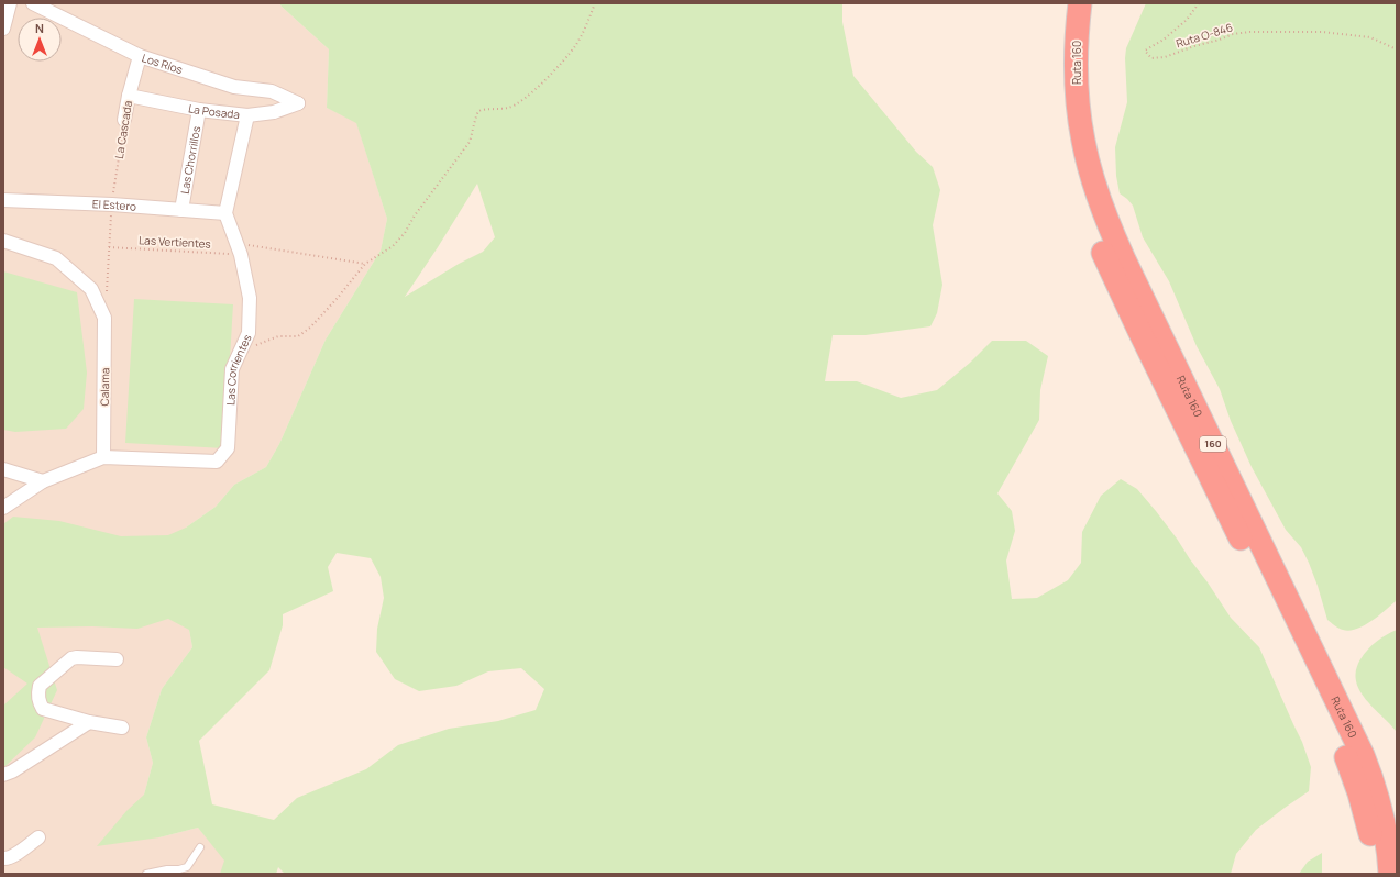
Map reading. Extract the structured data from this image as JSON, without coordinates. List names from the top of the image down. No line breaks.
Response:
{"streets":{"highway":["Ruta 160","160"],"street":["Los Ríos","La Posada","La Cascada","Las Chorrillos","El Estero","Las Corrientes","Calama"],"path":["Ruta O-846","Las Vertientes"]},"crossings":[["Los Ríos","La Posada"],["Los Ríos","La Cascada"],["La Posada","La Cascada"],["La Posada","Las Chorrillos"],["La Posada","Las Corrientes"],["La Cascada","El Estero"],["Las Chorrillos","El Estero"],["El Estero","Las Corrientes"],["Las Vertientes","Las Corrientes"],["Las Corrientes","Calama"]],"north":"top"}
